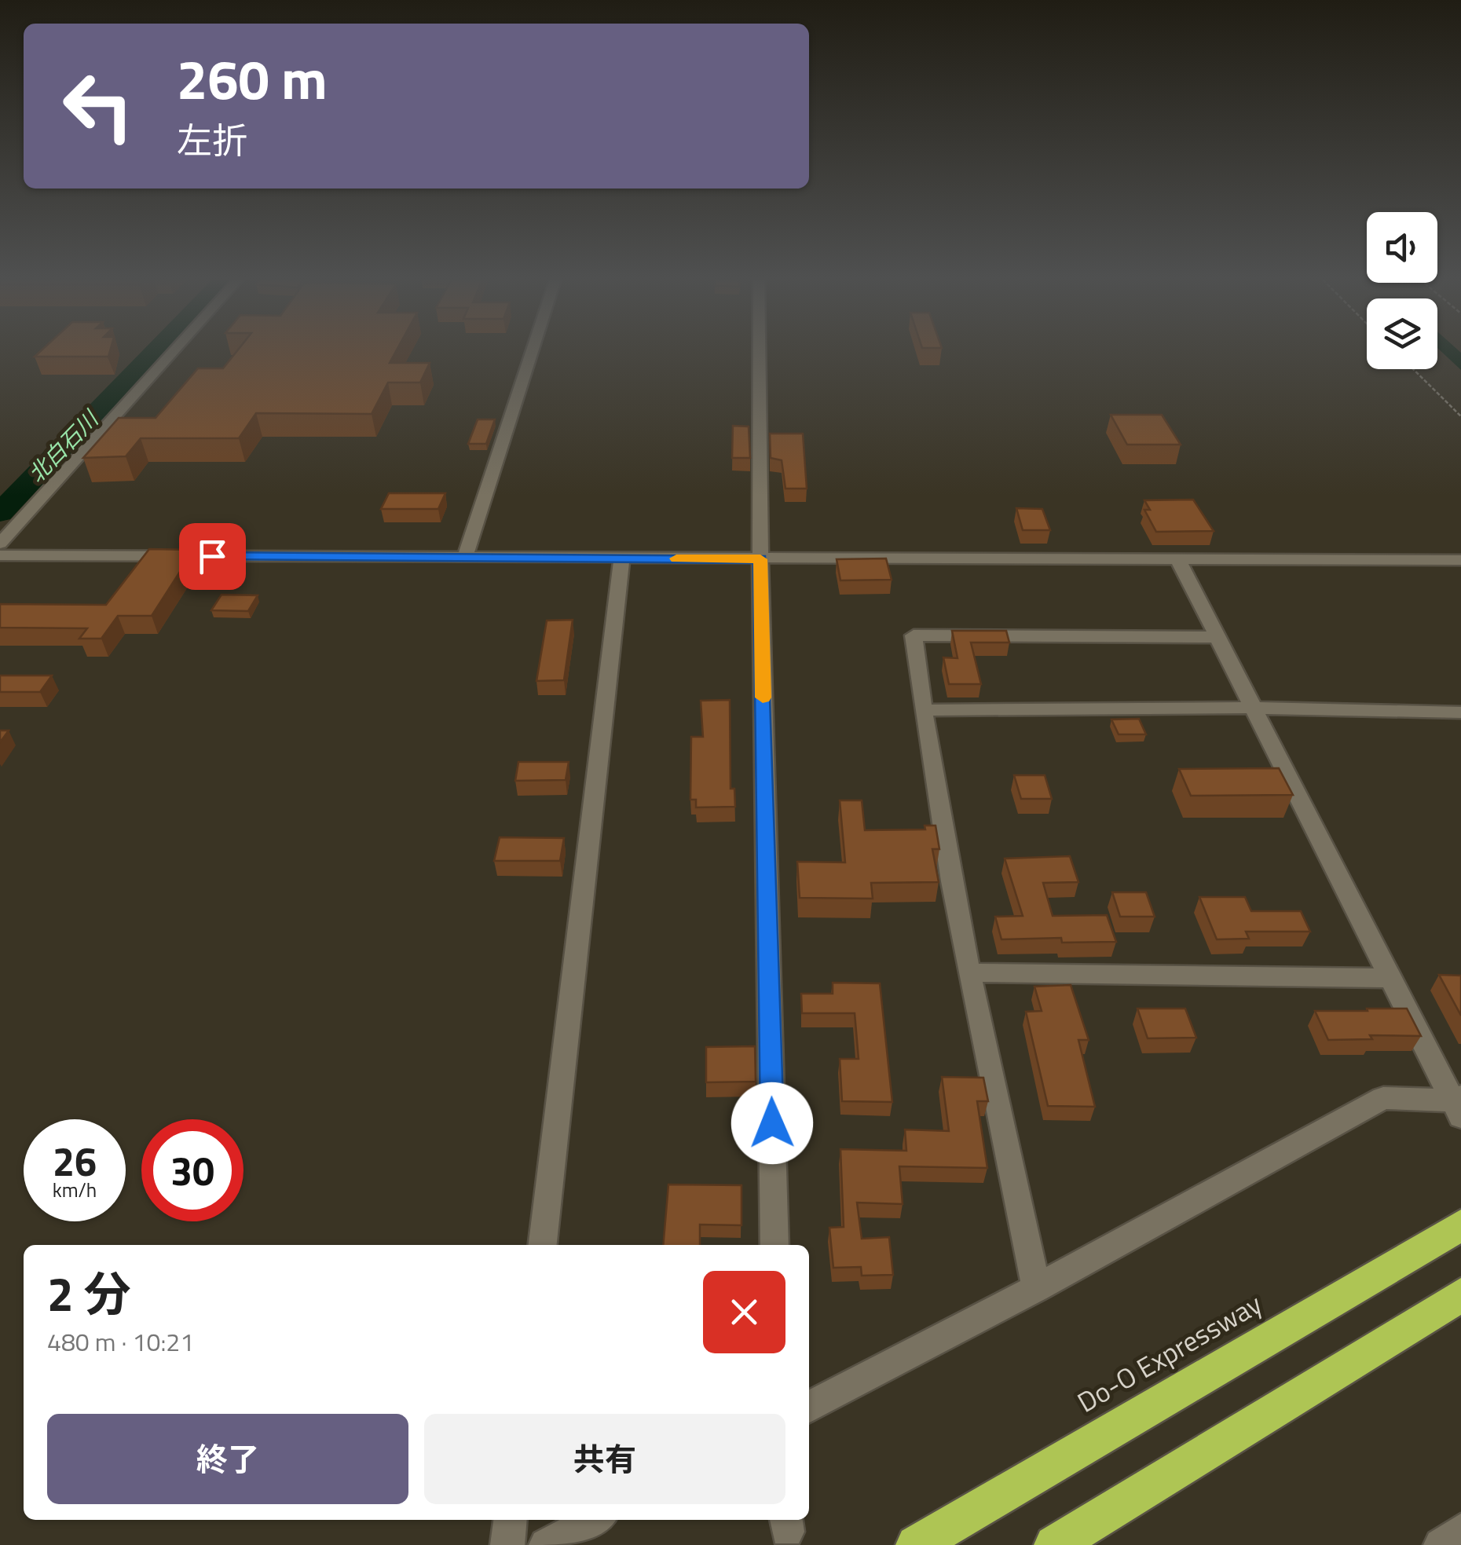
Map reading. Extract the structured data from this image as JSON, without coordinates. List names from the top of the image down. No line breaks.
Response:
{"streets":{"highway":["Do-O Expressway"]},"water":["北白石川"],"page":{"turn":["260 m","左折"],"speed":"26 km/h","limit":"30","heading":["2 分","480 m · 10:21"],"buttons":["終了","共有"]}}
